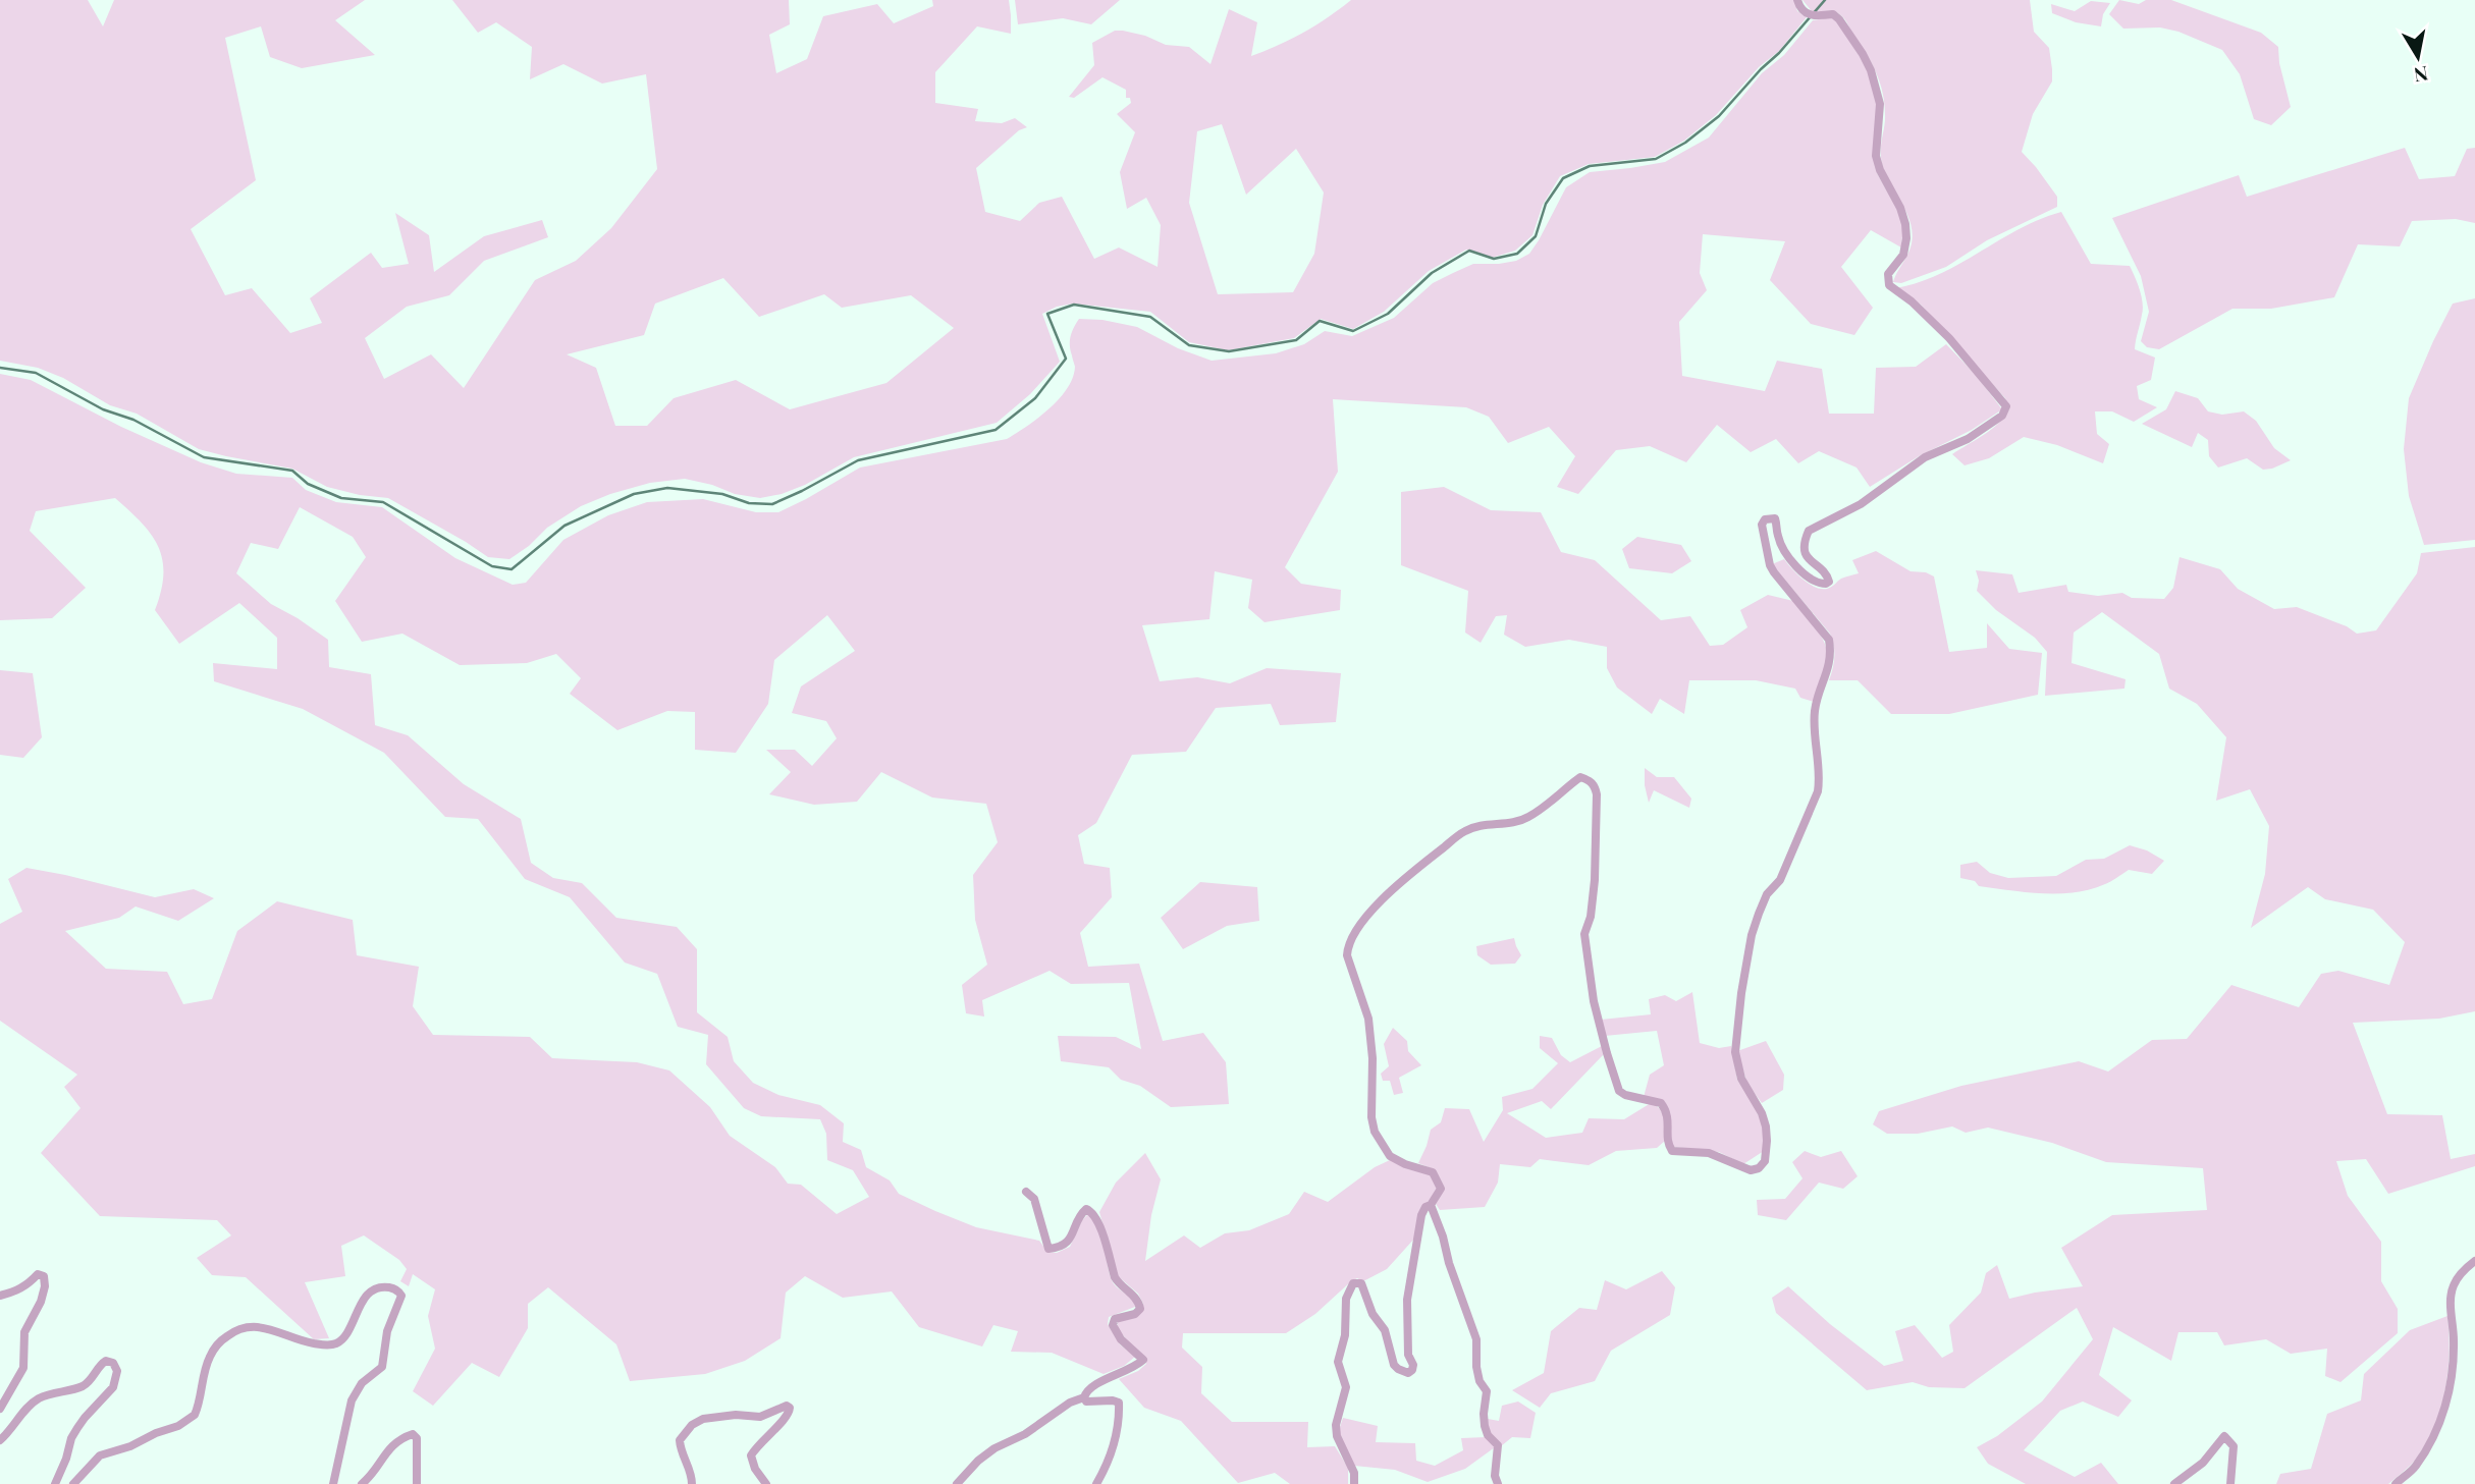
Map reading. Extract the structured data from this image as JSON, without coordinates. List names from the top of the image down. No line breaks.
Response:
{"north":"bottom"}
